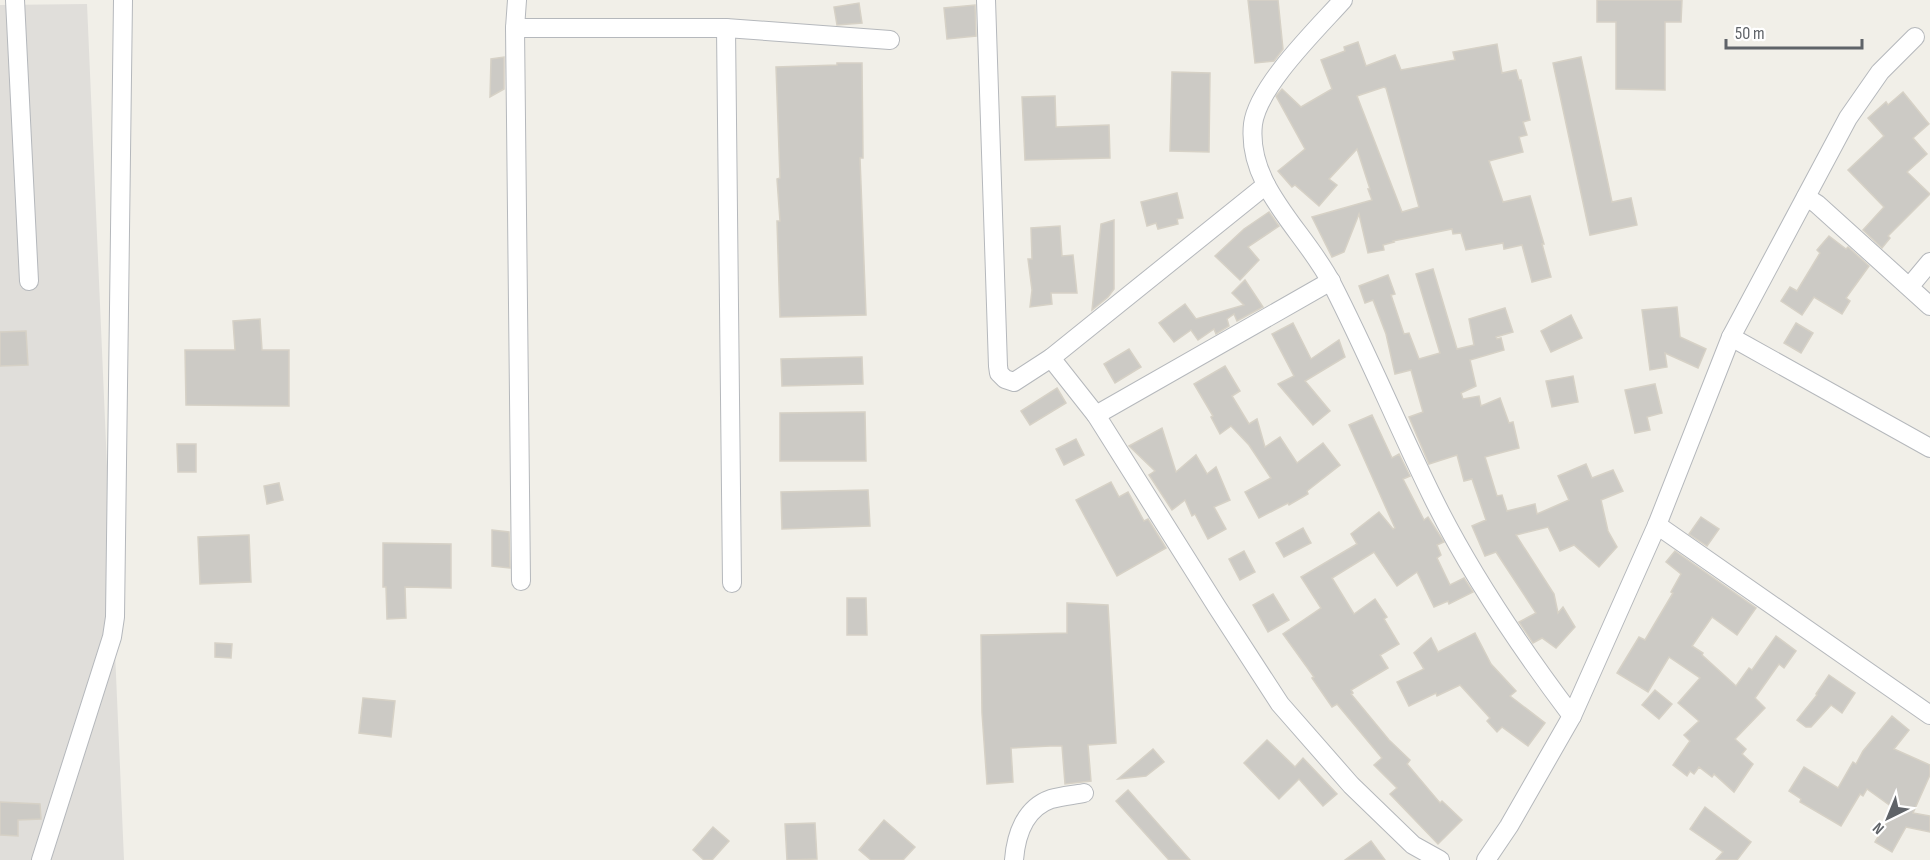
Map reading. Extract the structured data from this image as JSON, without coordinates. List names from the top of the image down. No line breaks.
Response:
{"scale_bar":"50 m","north":"bottom left"}
